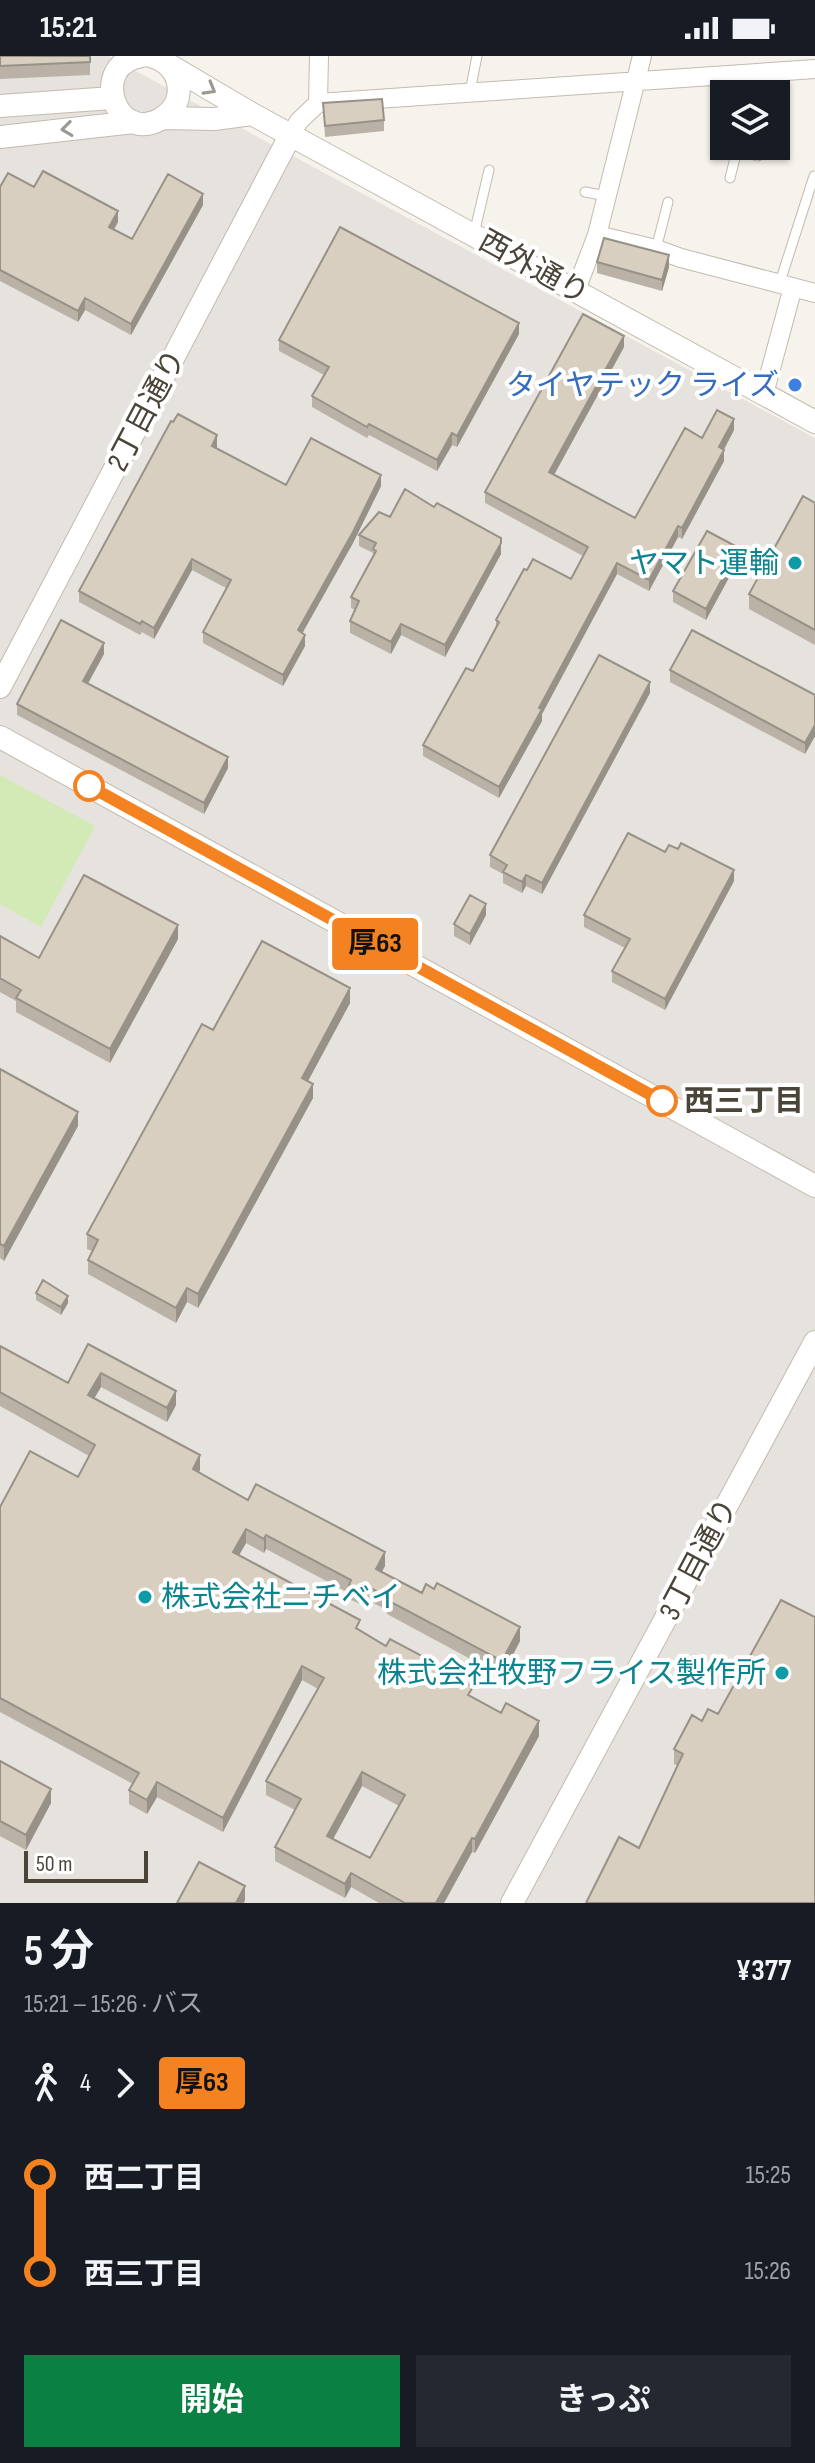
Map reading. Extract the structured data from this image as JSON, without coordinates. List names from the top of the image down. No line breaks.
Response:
{"streets":{"street":["西外通り","2丁目通り","3丁目通り"]},"crossings":[["西外通り","2丁目通り"]],"places":["タイヤテック ライズ","ヤマト運輸","西三丁目","株式会社ニチベイ","株式会社牧野フライス製作所"],"lines":["bus line 厚63"],"scale_bar":"50 m","page":{"status":"15:21","on_map":"厚63","scale":"50 m","heading":["5 分","15:21 – 15:26 · バス","¥377"],"legs":["4","厚63"],"list":[{"name":"西二丁目","value":"15:25"},{"name":"西三丁目","value":"15:26"}],"buttons":["開始","きっぷ"]}}
